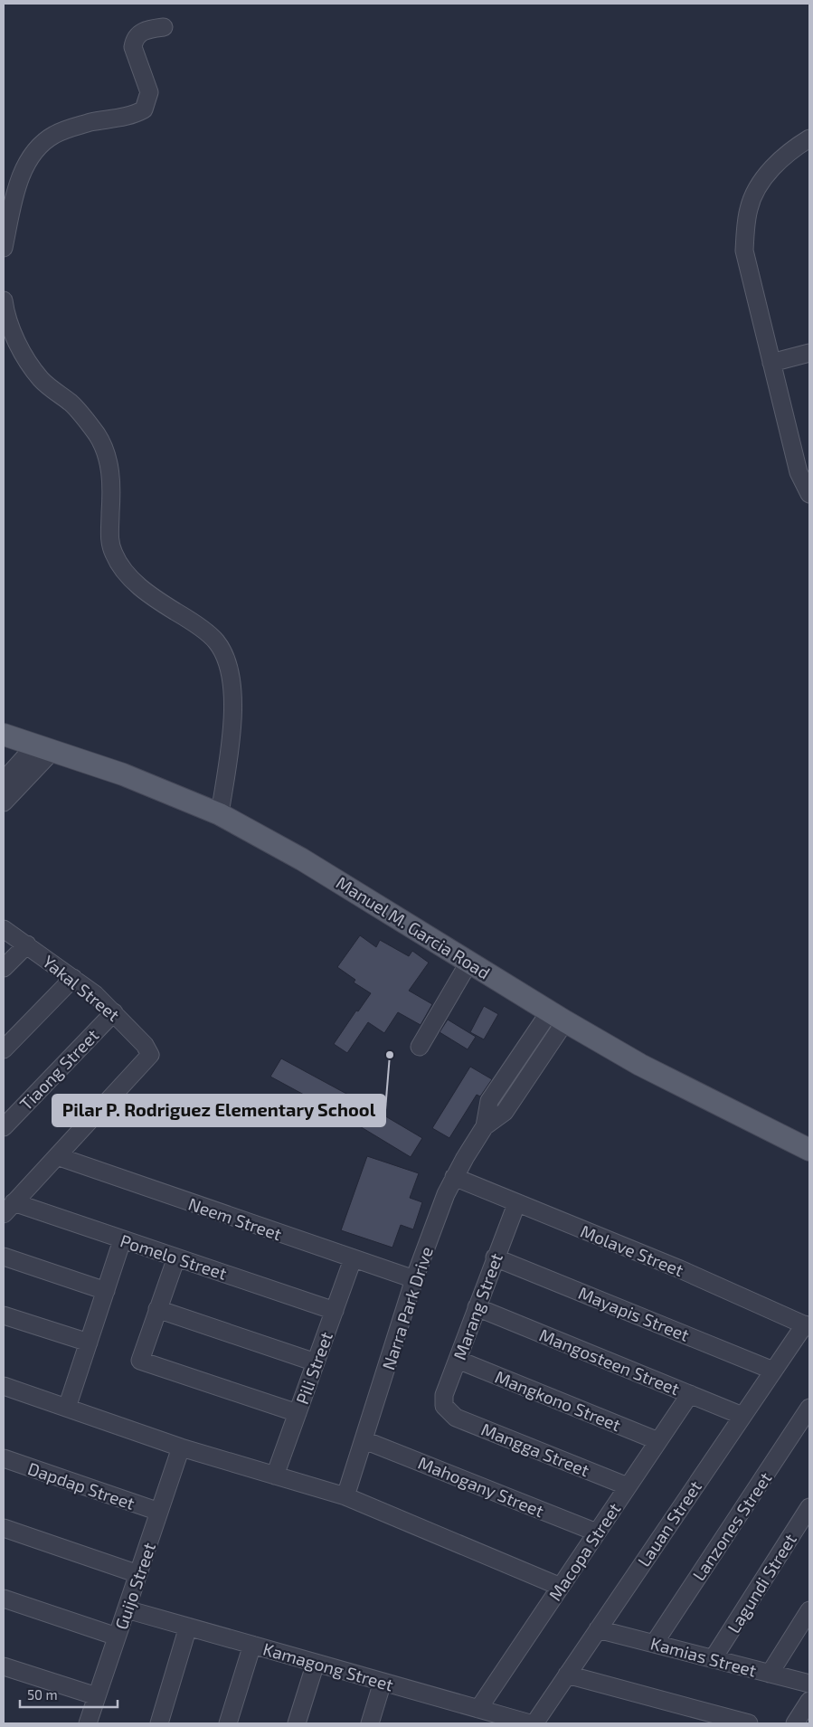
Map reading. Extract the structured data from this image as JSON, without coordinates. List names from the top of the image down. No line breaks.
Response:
{"streets":{"main road":["Manuel M. Garcia Road"],"street":["Yakal Street","Tiaong Street","Neem Street","Molave Street","Pomelo Street","Marang Street","Narra Park Drive","Mayapis Street","Mangosteen Street","Pili Street","Mangkono Street","Mangga Street","Dapdap Street","Mahogany Street","Lauan Street","Lanzones Street","Macopa Street","Lagundi Street","Guijo Street","Kamias Street","Kamagong Street"]},"crossings":[["Manuel M. Garcia Road","Narra Park Drive"],["Yakal Street","Tiaong Street"],["Yakal Street","Neem Street"],["Neem Street","Narra Park Drive"],["Neem Street","Pili Street"],["Molave Street","Marang Street"],["Molave Street","Narra Park Drive"],["Molave Street","Lauan Street"],["Pomelo Street","Pili Street"],["Marang Street","Mayapis Street"],["Marang Street","Mangosteen Street"],["Marang Street","Mangkono Street"],["Marang Street","Mangga Street"],["Narra Park Drive","Mahogany Street"],["Mayapis Street","Lauan Street"],["Mangosteen Street","Lauan Street"],["Mangosteen Street","Macopa Street"],["Mangkono Street","Macopa Street"],["Mangga Street","Macopa Street"],["Dapdap Street","Guijo Street"],["Mahogany Street","Macopa Street"],["Lauan Street","Kamias Street"],["Lanzones Street","Kamias Street"],["Macopa Street","Kamagong Street"],["Lagundi Street","Kamias Street"],["Guijo Street","Kamagong Street"]],"places":["Pilar P. Rodriguez Elementary School"],"scale_bar":"50 m"}
